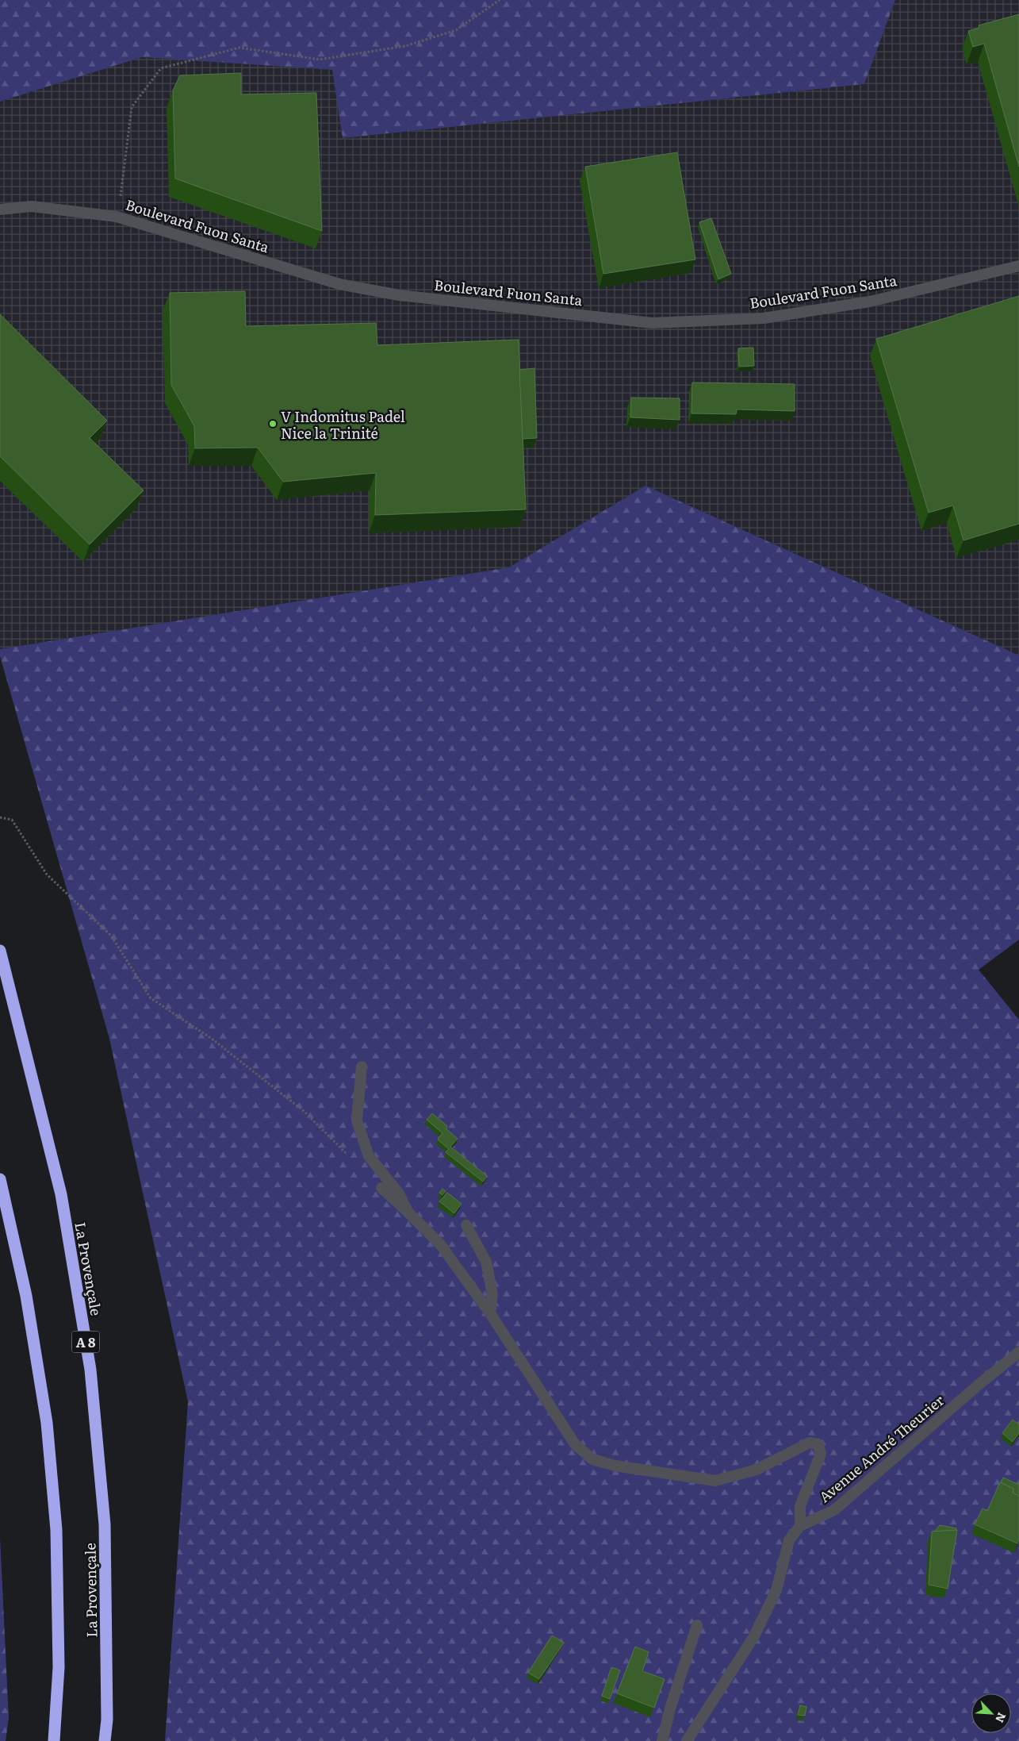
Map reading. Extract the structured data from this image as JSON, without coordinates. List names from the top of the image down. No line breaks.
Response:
{"streets":{"highway":["La Provençale","A 8"],"street":["Boulevard Fuon Santa","Avenue André Theurier"]},"places":["V Indomitus Padel Nice la Trinité"],"north":"bottom right"}
